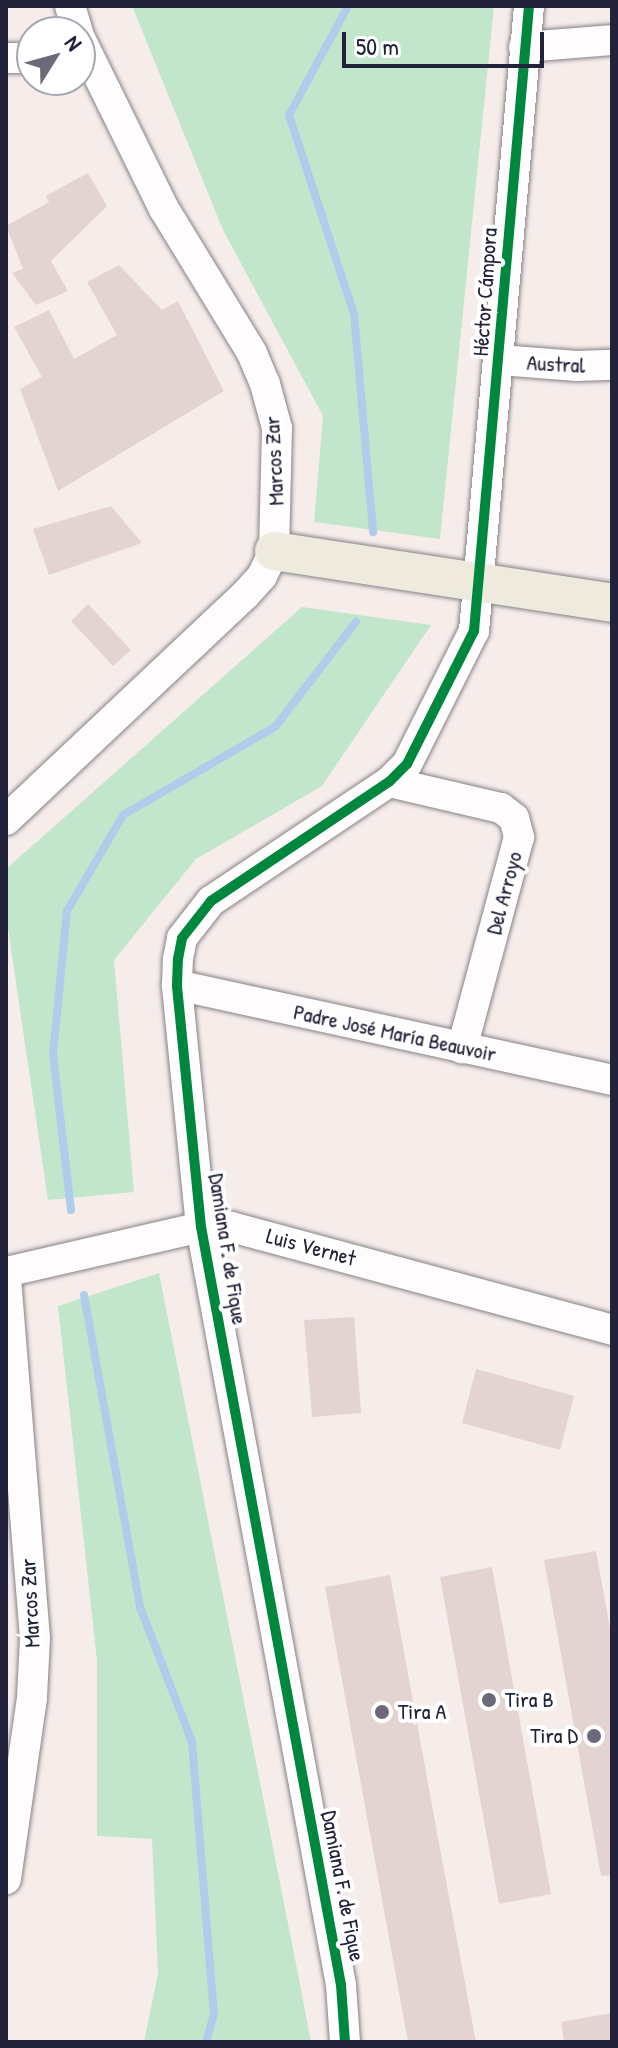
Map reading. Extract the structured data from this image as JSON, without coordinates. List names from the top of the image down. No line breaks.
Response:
{"streets":{"street":["Héctor Cámpora","Austral","Marcos Zar","Del Arroyo","Padre José María Beauvoir","Luis Vernet","Damiana F. de Fique"]},"crossings":[["Héctor Cámpora","Austral"],["Héctor Cámpora","Damiana F. de Fique"],["Del Arroyo","Padre José María Beauvoir"],["Del Arroyo","Damiana F. de Fique"],["Padre José María Beauvoir","Damiana F. de Fique"],["Luis Vernet","Damiana F. de Fique"]],"places":["Tira B","Tira A","Tira D"],"scale_bar":"50 m","north":"top right"}
